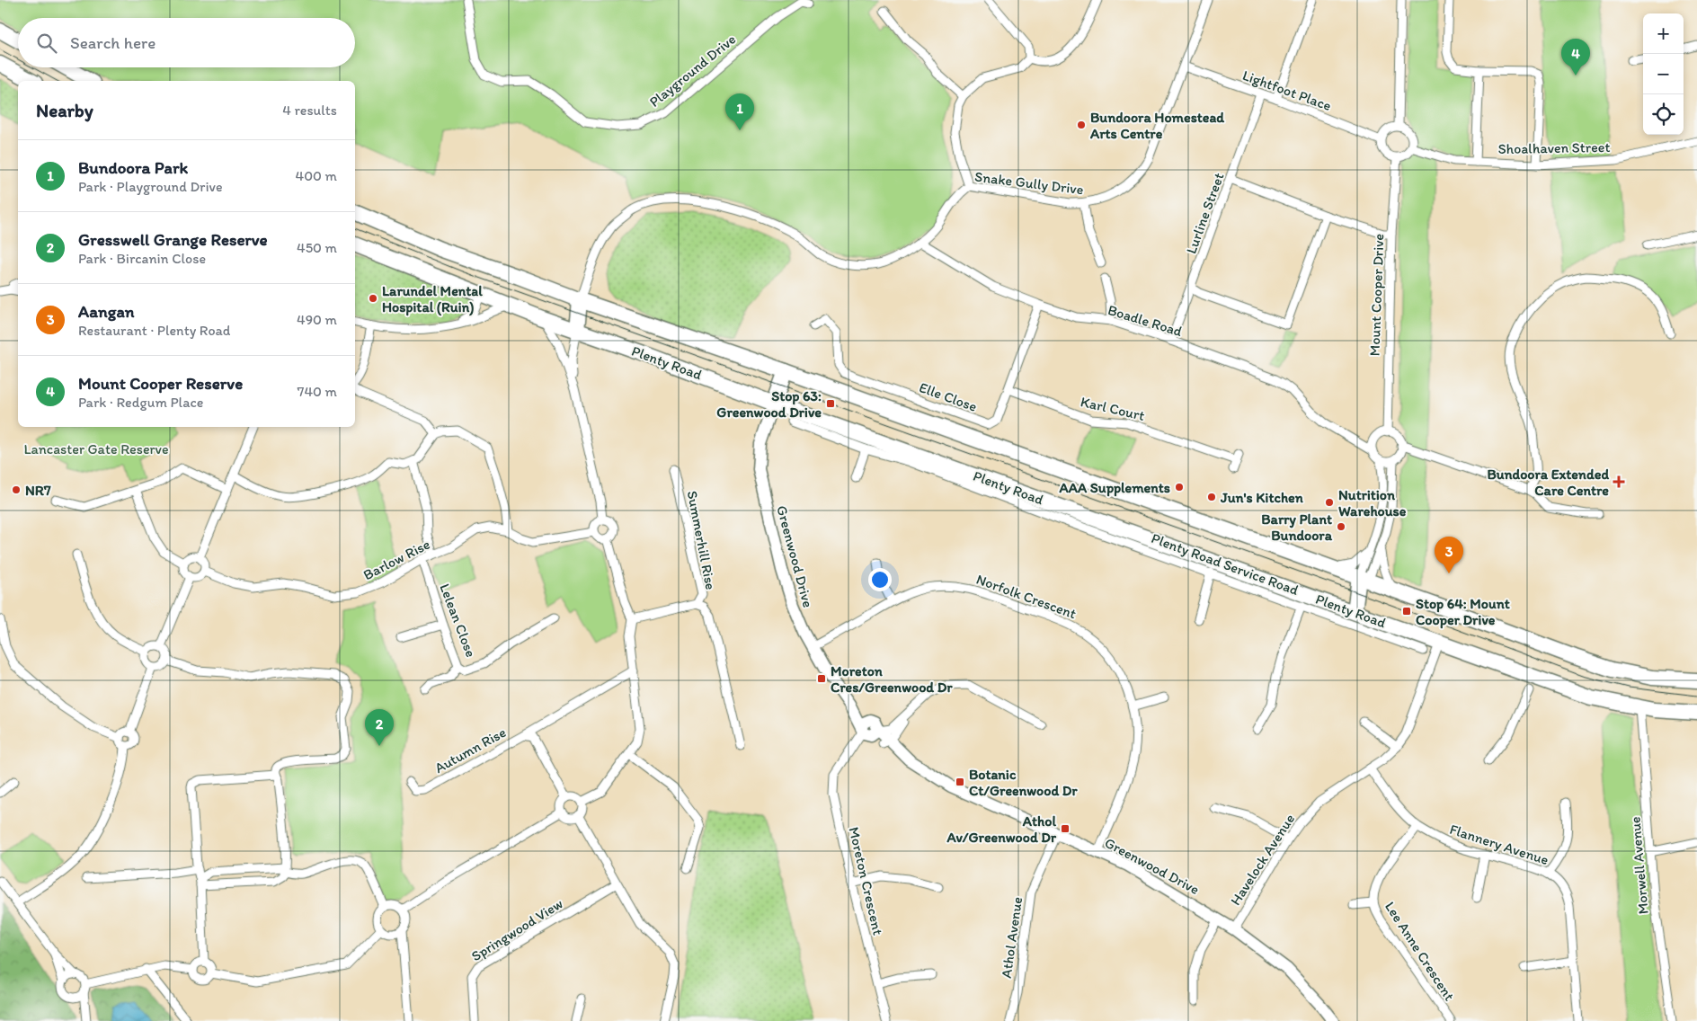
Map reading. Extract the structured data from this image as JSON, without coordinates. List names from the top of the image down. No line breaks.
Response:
{"streets":{"highway":["Plenty Road"],"street":["Playground Drive","Lightfoot Place","Shoalhaven Street","Snake Gully Drive","Lurline Street","Mount Cooper Drive","Boadle Road","Elle Close","Karl Court","Summerhill Rise","Greenwood Drive","Barlow Rise","Plenty Road Service Road","Norfolk Crescent","Lelean Close","Autumn Rise","Flannery Avenue","Havelock Avenue","Morwell Avenue","Moreton Crescent","Springwood View","Athol Avenue","Lee Anne Crescent"]},"crossings":[["Lightfoot Place","Shoalhaven Street"],["Lightfoot Place","Snake Gully Drive"],["Lightfoot Place","Lurline Street"],["Lightfoot Place","Mount Cooper Drive"],["Shoalhaven Street","Mount Cooper Drive"],["Snake Gully Drive","Boadle Road"],["Snake Gully Drive","Plenty Road"],["Lurline Street","Boadle Road"],["Mount Cooper Drive","Boadle Road"],["Boadle Road","Elle Close"],["Plenty Road","Greenwood Drive"],["Plenty Road","Plenty Road Service Road"],["Plenty Road","Havelock Avenue"],["Plenty Road","Morwell Avenue"],["Elle Close","Karl Court"],["Greenwood Drive","Norfolk Crescent"],["Greenwood Drive","Havelock Avenue"],["Greenwood Drive","Moreton Crescent"],["Greenwood Drive","Athol Avenue"],["Barlow Rise","Lelean Close"],["Flannery Avenue","Havelock Avenue"],["Flannery Avenue","Lee Anne Crescent"]],"parks":["Lancaster Gate Reserve"],"places":{"other":["Bundoora Homestead Arts Centre","Larundel Mental Hospital (Ruin)","AAA Supplements","NR7","Jun's Kitchen","Nutrition Warehouse","Barry Plant Bundoora"],"transit":["Stop 63: Greenwood Drive","Stop 64: Mount Cooper Drive","Moreton Cres/Greenwood Dr","Botanic Ct/Greenwood Dr","Athol Av/Greenwood Dr"],"health":["Bundoora Extended Care Centre"]},"page":{"map_buttons":["+","−"],"search":"Search here","pins":["4","1","3","2"],"heading":["Nearby","4 results"],"list":[{"mark":"1","name":"Bundoora Park","note":"Park · Playground Drive","value":"400 m"},{"mark":"2","name":"Gresswell Grange Reserve","note":"Park · Bircanin Close","value":"450 m"},{"mark":"3","name":"Aangan","note":"Restaurant · Plenty Road","value":"490 m"},{"mark":"4","name":"Mount Cooper Reserve","note":"Park · Redgum Place","value":"740 m"}]}}
